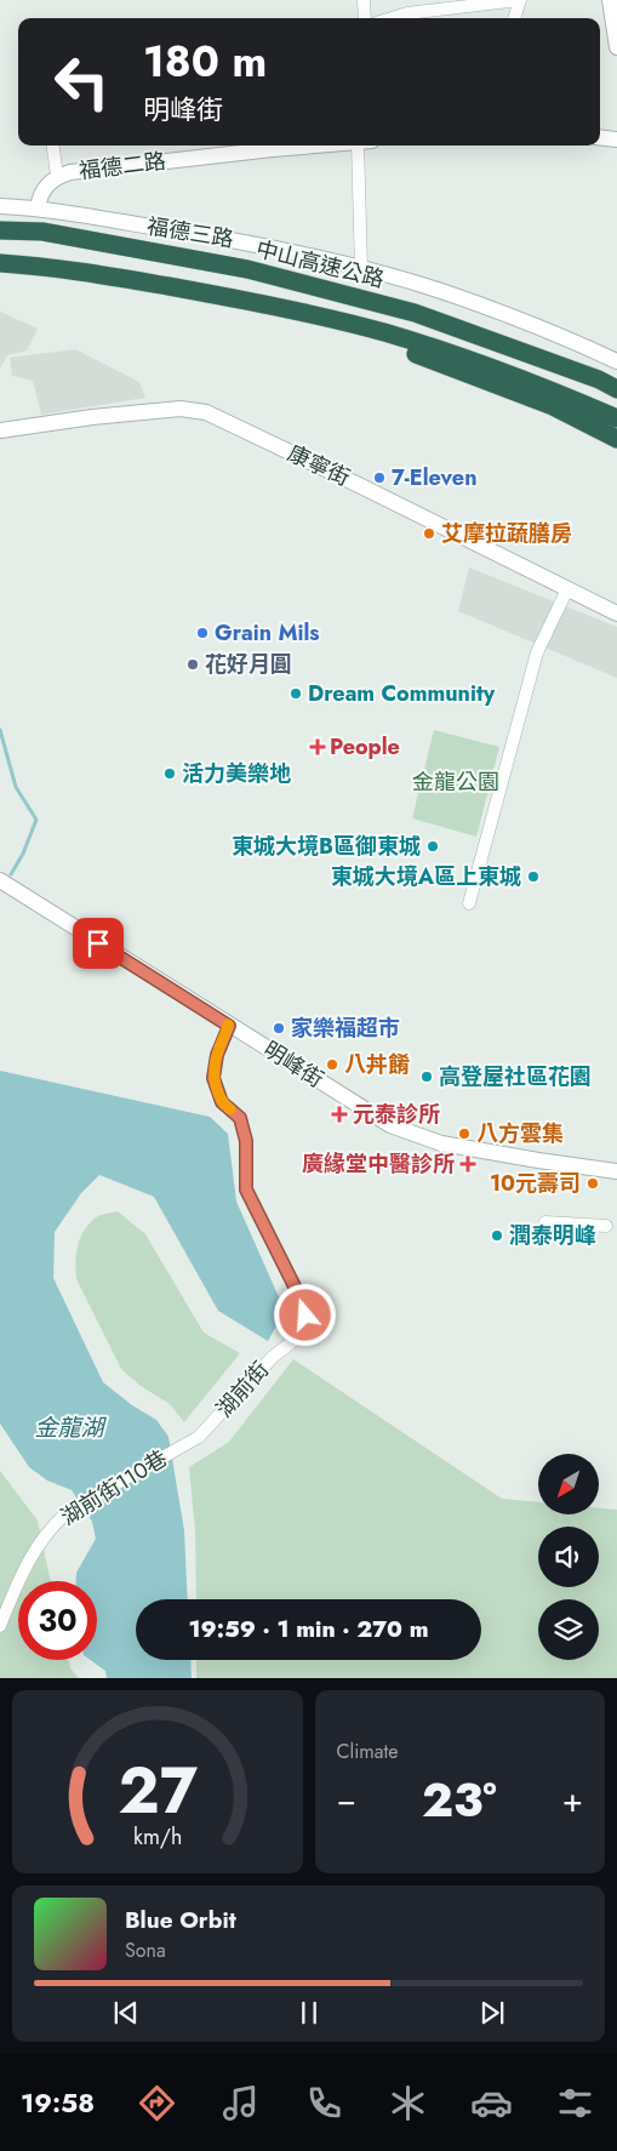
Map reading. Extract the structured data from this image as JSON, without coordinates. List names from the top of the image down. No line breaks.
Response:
{"streets":{"highway":["中山高速公路"],"street":["福德二路","福德三路","康寧街","明峰街","湖前街","湖前街110巷"]},"crossings":[["福德二路","福德三路"],["明峰街","湖前街"],["湖前街","湖前街110巷"]],"water":["金龍湖"],"parks":["金龍公園"],"places":{"other":["7-Eleven","艾摩拉蔬膳房","Grain Mils","花好月圓","Dream Community","活力美樂地","東城大境B區御東城","東城大境A區上東城","家樂福超市","八丼餚","高登屋社區花園","八方雲集","10元壽司","潤泰明峰"],"health":["People","元泰診所","廣緣堂中醫診所"]},"north":"bottom left","page":{"turn":["180 m","明峰街"],"limit":"30","trip":"19:59 · 1 min · 270 m","tile":"Climate","heat":["−","23°","+"],"song":["Blue Orbit","Sona"],"tabs":"19:58","gauge":["27","km/h"]}}
